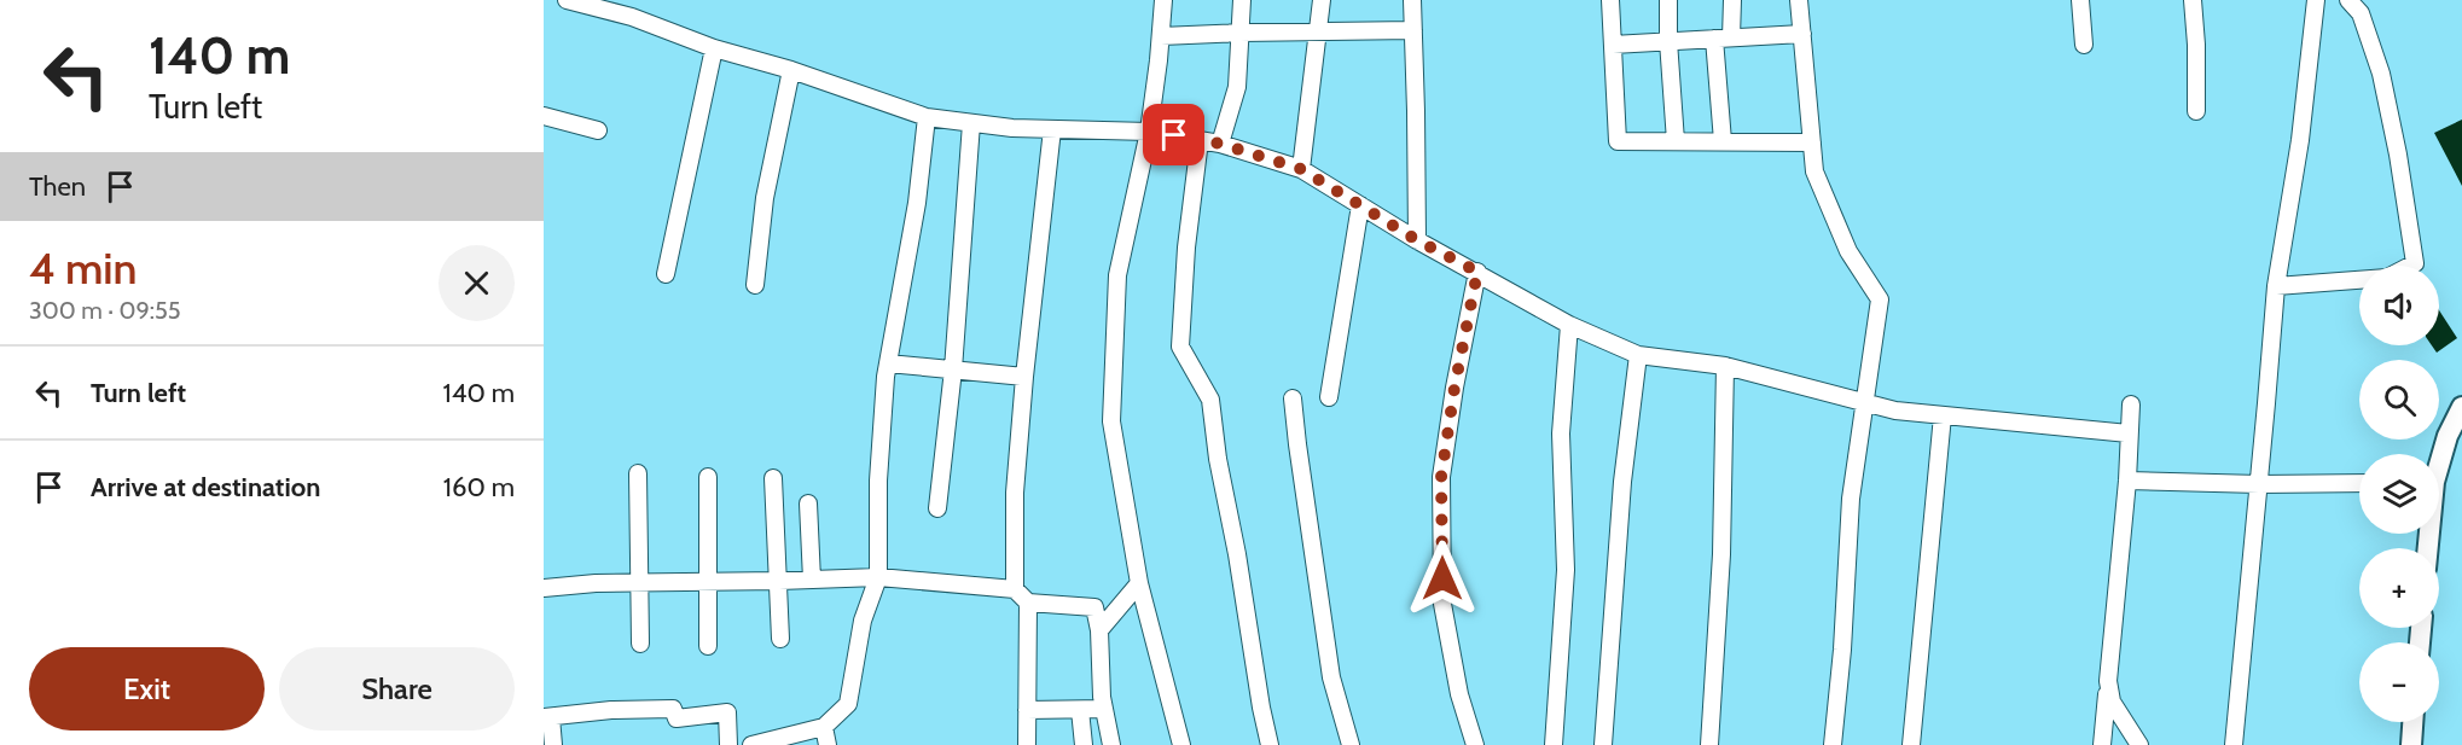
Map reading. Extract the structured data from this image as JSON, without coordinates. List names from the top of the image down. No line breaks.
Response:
{"page":{"turn":["140 m","Turn left"],"then":"Then","heading":["4 min","300 m · 09:55"],"map_buttons":["+","−"],"list":[{"name":"Turn left","value":"140 m"},{"name":"Arrive at destination","value":"160 m"}],"buttons":["Exit","Share"]}}
